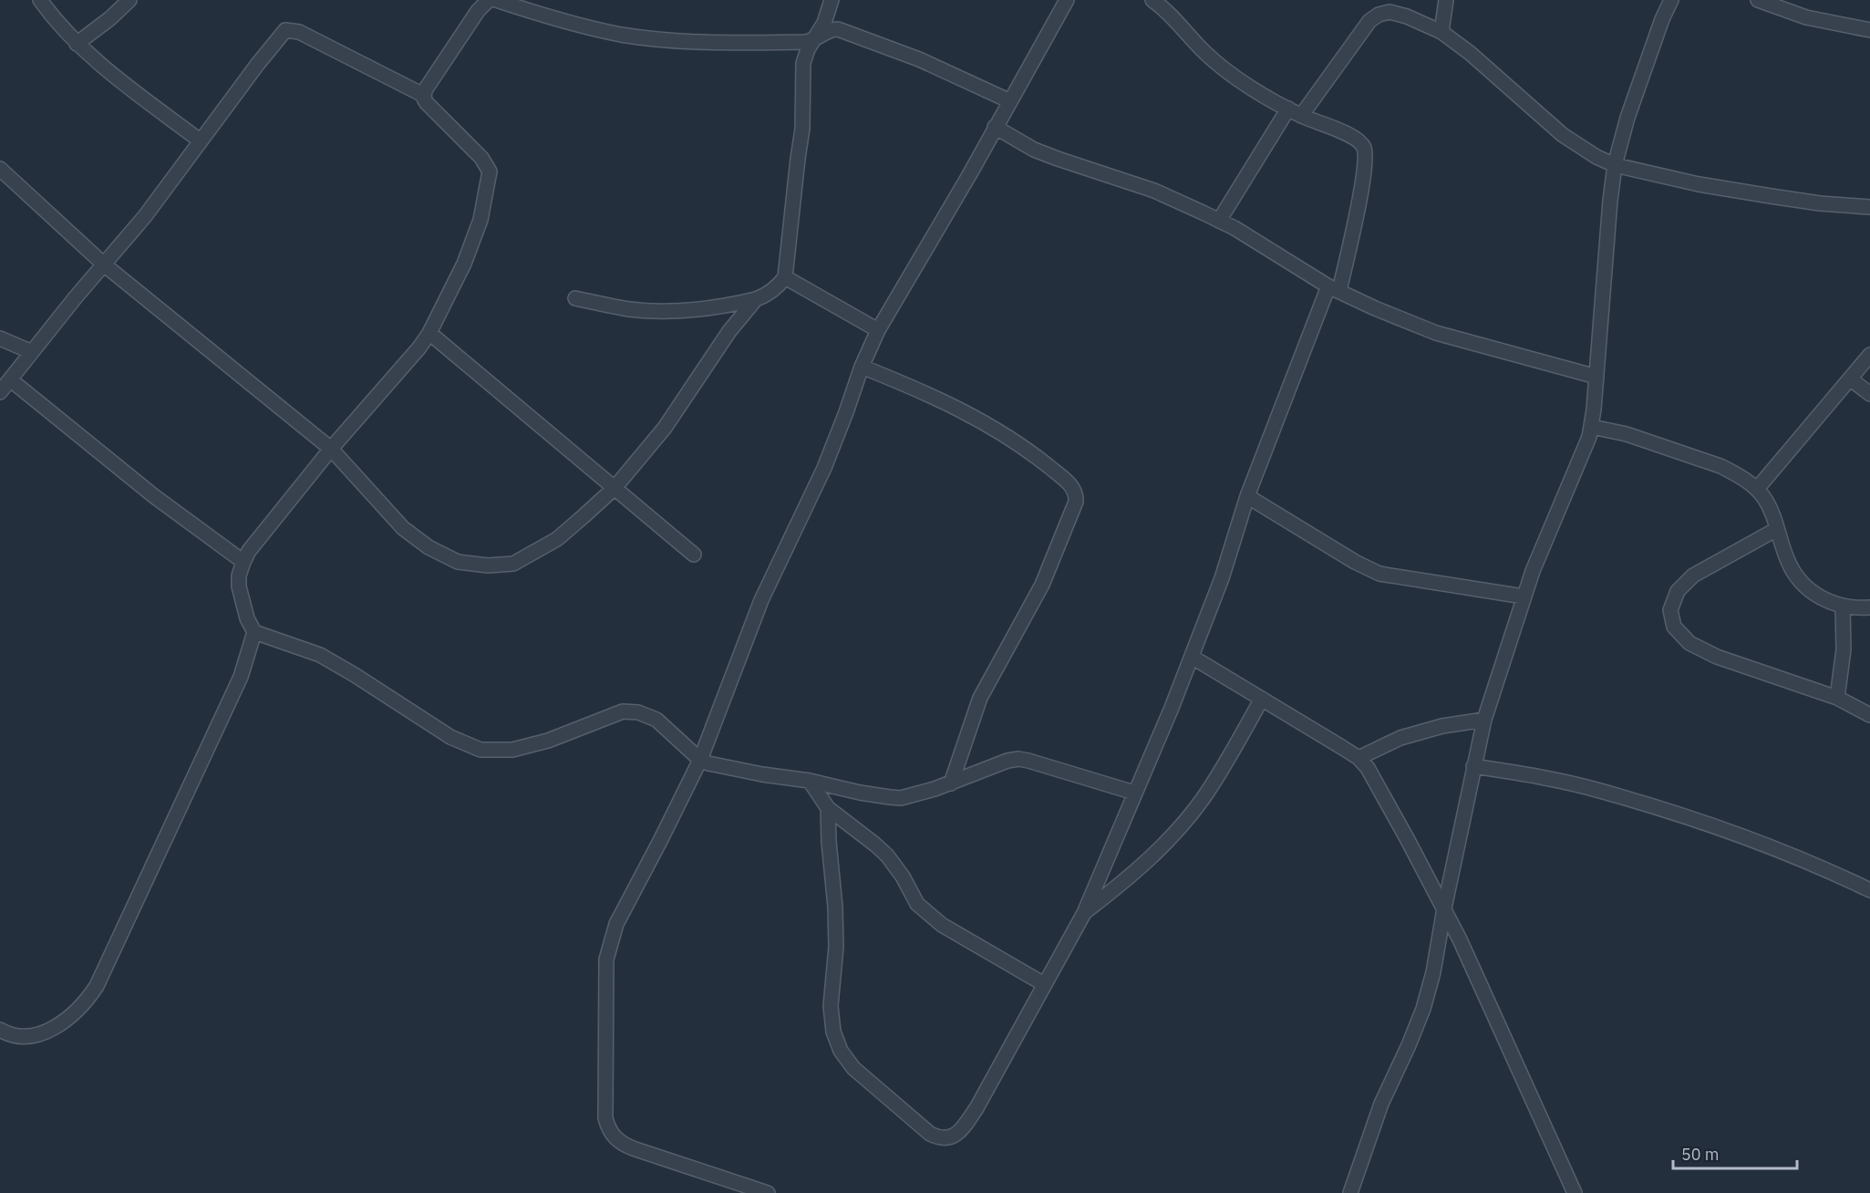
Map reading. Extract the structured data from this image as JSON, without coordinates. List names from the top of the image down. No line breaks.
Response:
{"scale_bar":"50 m"}
